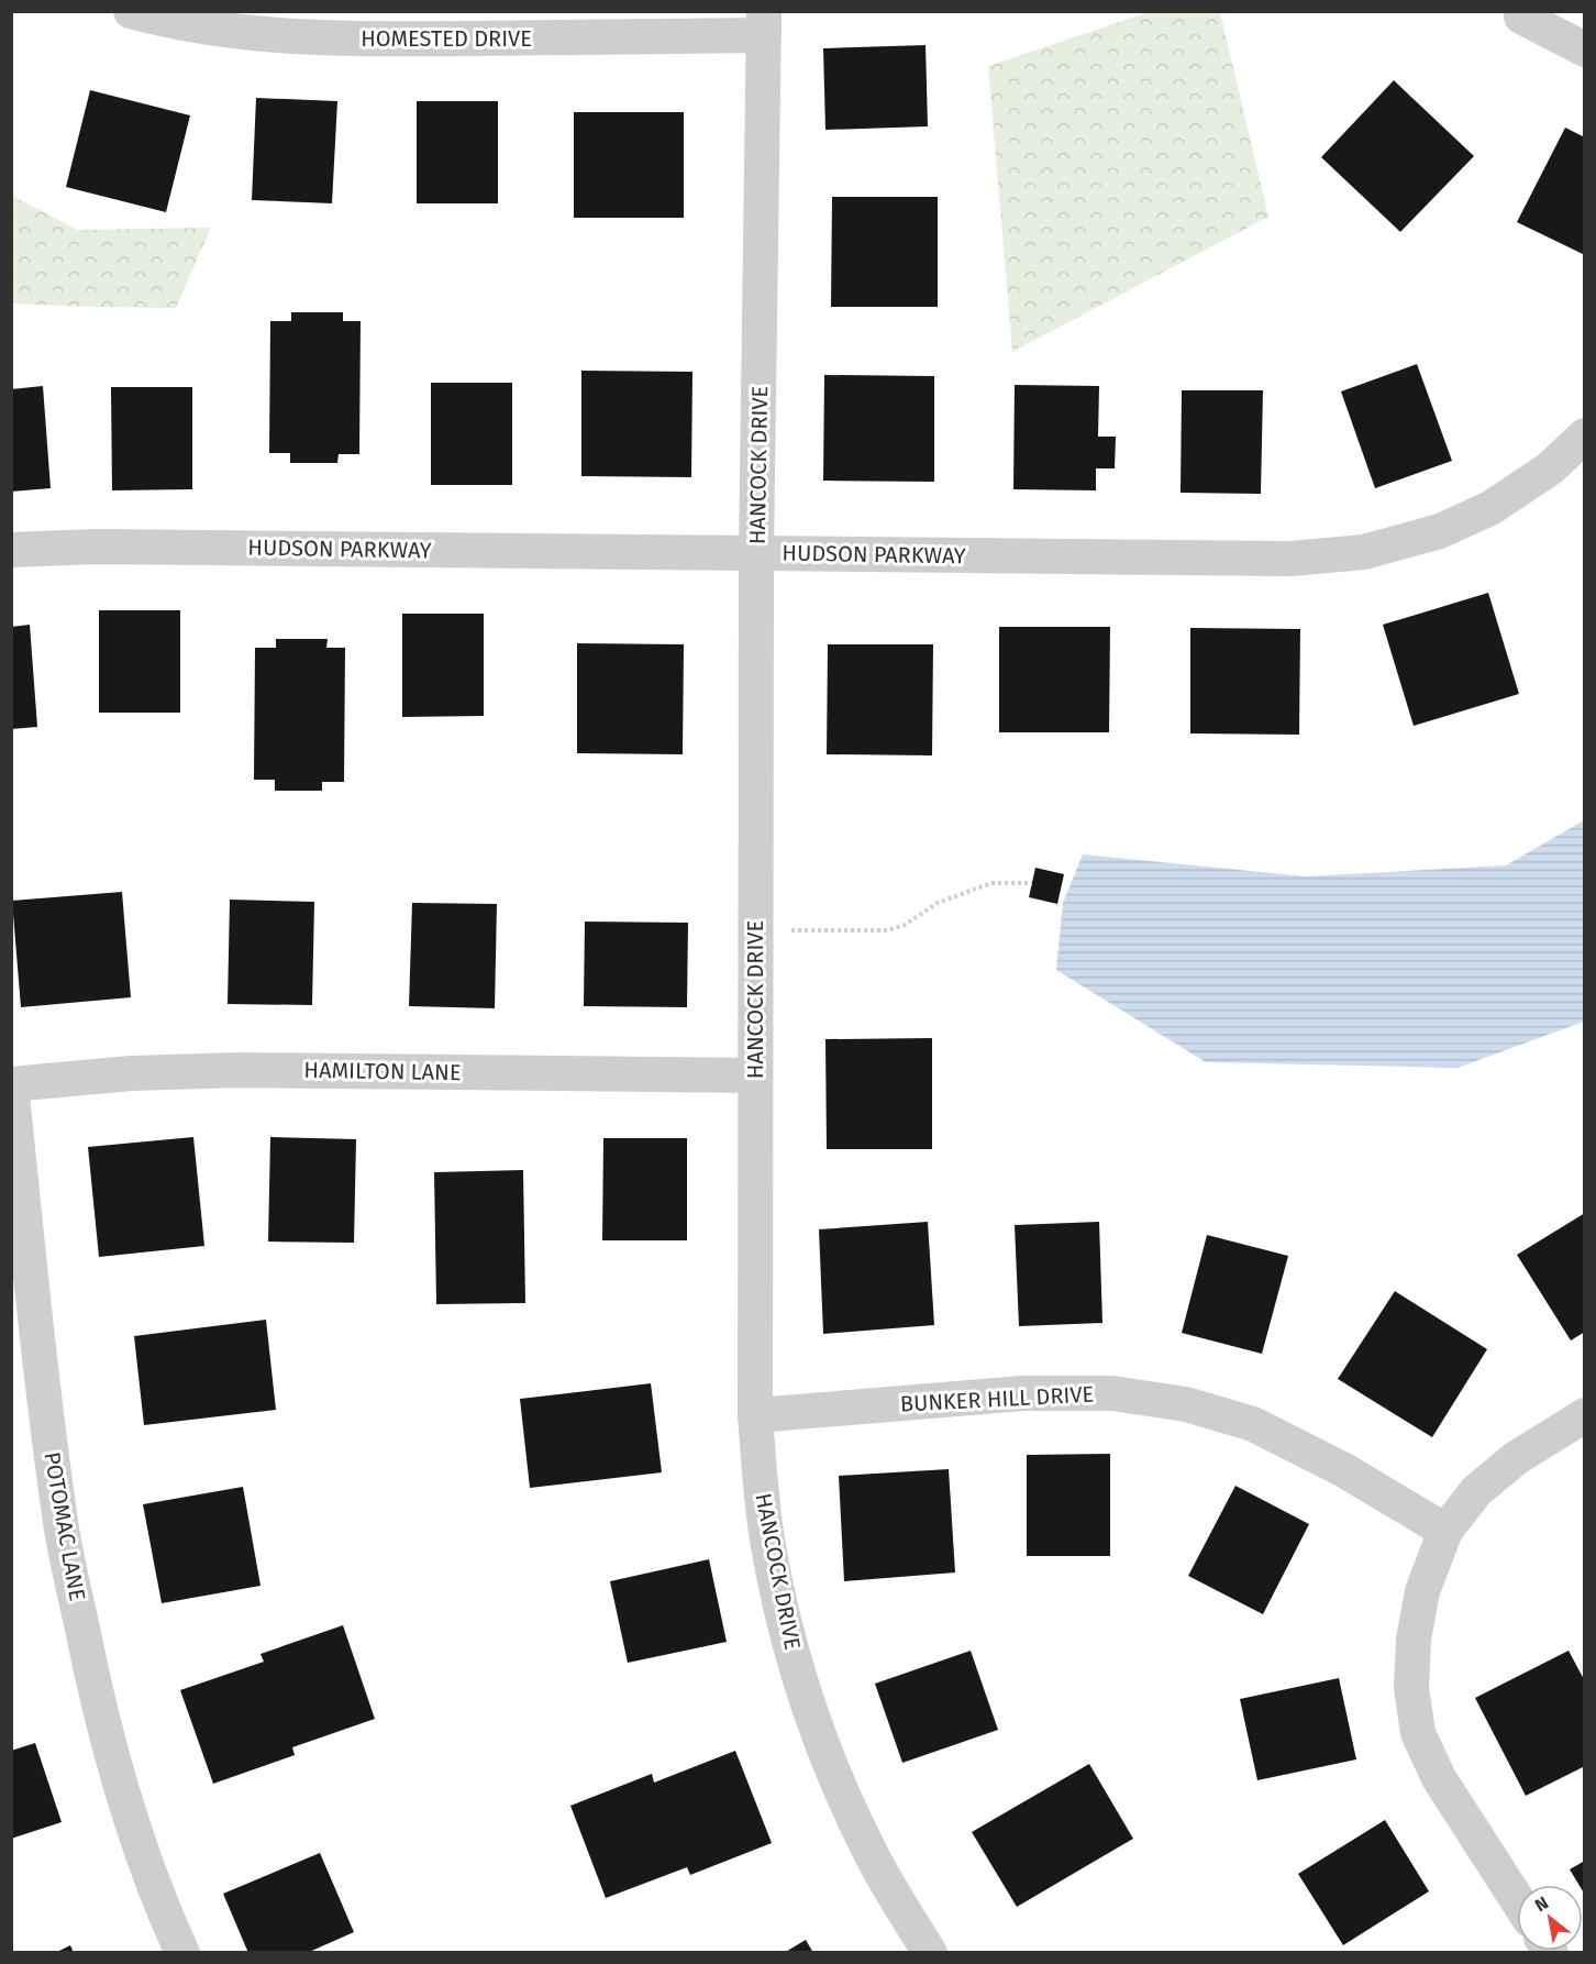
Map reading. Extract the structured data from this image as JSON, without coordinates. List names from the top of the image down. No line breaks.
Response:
{"streets":{"street":["HOMESTED DRIVE","HANCOCK DRIVE","HUDSON PARKWAY","HAMILTON LANE","BUNKER HILL DRIVE","POTOMAC LANE"]},"crossings":[["HOMESTED DRIVE","HANCOCK DRIVE"],["HANCOCK DRIVE","HUDSON PARKWAY"],["HANCOCK DRIVE","HAMILTON LANE"],["HANCOCK DRIVE","BUNKER HILL DRIVE"],["HAMILTON LANE","POTOMAC LANE"]],"north":"top left"}
